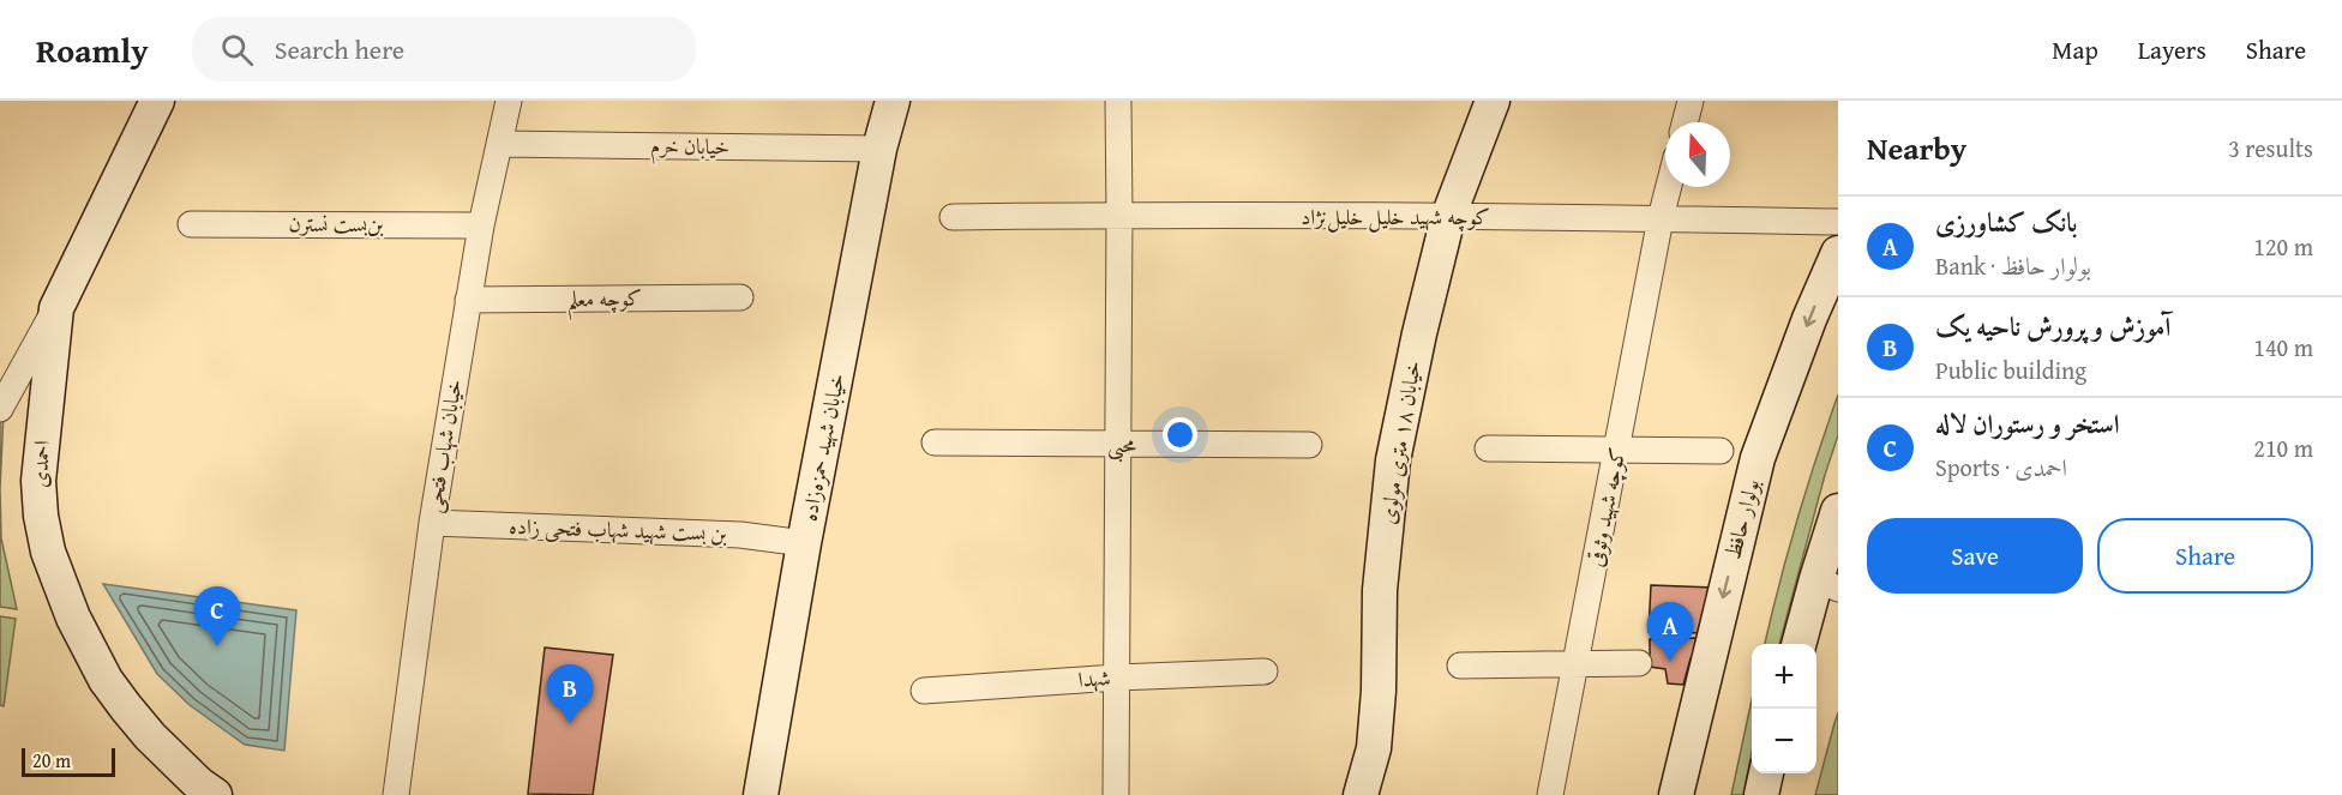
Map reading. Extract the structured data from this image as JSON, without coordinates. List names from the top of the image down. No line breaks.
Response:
{"streets":{"street":["خیابان خرم","کوچه شهید خلیل خلیل‌نژاد","بن‌بست نسترن","کوچه معلم","خیابان ۱۸ متری مولوی","محبی","خیابان شهاب فتحی","خیابان شهید حمزه‌زاده","احمدی","کوچه شهید وثوقی","بولوار حافظ","بن بست شهید شهاب فتحی زاده","شهدا"]},"crossings":[["خیابان خرم","خیابان شهاب فتحی"],["خیابان خرم","خیابان شهید حمزه‌زاده"],["کوچه شهید خلیل خلیل‌نژاد","خیابان ۱۸ متری مولوی"],["کوچه شهید خلیل خلیل‌نژاد","کوچه شهید وثوقی"],["بن‌بست نسترن","خیابان شهاب فتحی"],["کوچه معلم","خیابان شهاب فتحی"],["خیابان شهاب فتحی","بن بست شهید شهاب فتحی زاده"],["خیابان شهید حمزه‌زاده","بن بست شهید شهاب فتحی زاده"]],"one_way":["بولوار حافظ"],"scale_bar":"20 m","north":"top","page":{"header":"Roamly","search":"Search here","nav":["Map","Layers","Share"],"heading":["Nearby","3 results"],"list":[{"mark":"A","name":"بانک کشاورزی","note":"Bank · بولوار حافظ","value":"120 m"},{"mark":"B","name":"آموزش و پرورش ناحیه یک","note":"Public building","value":"140 m"},{"mark":"C","name":"استخر و رستوران لاله","note":"Sports · احمدی","value":"210 m"}],"buttons":["Save","Share"],"pins":["C","A","B"],"map_buttons":["+","−"],"scale":"20 m"}}
